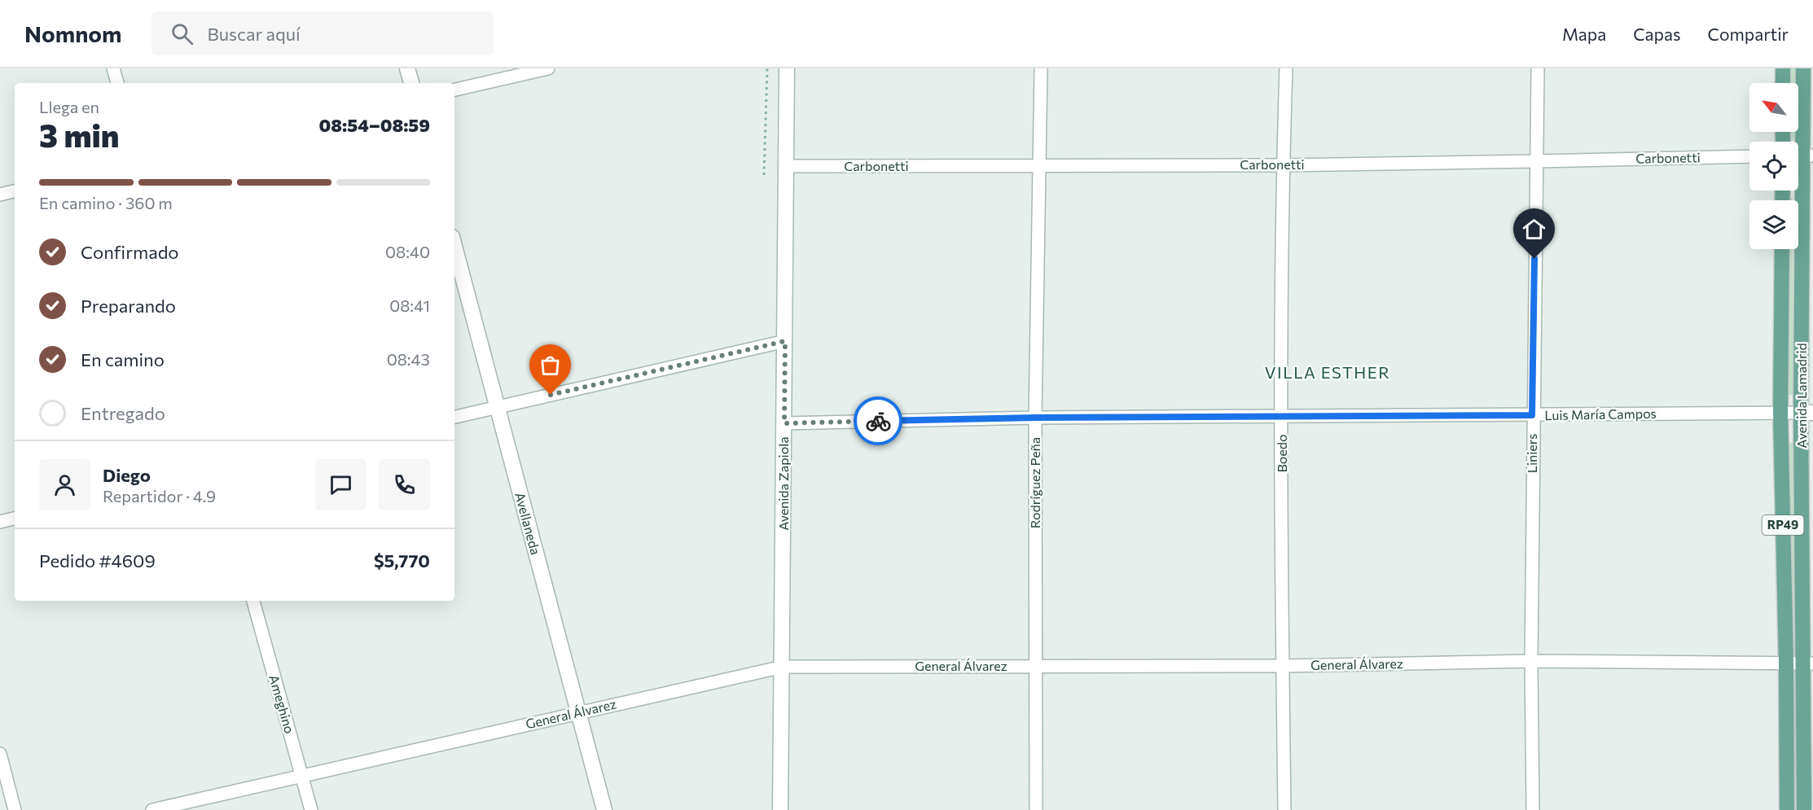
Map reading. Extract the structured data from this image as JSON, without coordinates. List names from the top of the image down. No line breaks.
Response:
{"streets":{"main road":["Avenida Lamadrid","Avenida Zapiola","Avellaneda","RP49"],"street":["Carbonetti","Luis María Campos","Boedo","Liniers","Rodríguez Peña","General Álvarez","Ameghino"]},"crossings":[["Carbonetti","Boedo"],["Carbonetti","Liniers"],["Carbonetti","Rodríguez Peña"],["Carbonetti","Avenida Zapiola"],["Avenida Lamadrid","Luis María Campos"],["Avenida Lamadrid","General Álvarez"],["Luis María Campos","Boedo"],["Luis María Campos","Liniers"],["Luis María Campos","Rodríguez Peña"],["Luis María Campos","Avenida Zapiola"],["Boedo","General Álvarez"],["Liniers","General Álvarez"],["Rodríguez Peña","General Álvarez"],["Avenida Zapiola","General Álvarez"],["Avellaneda","General Álvarez"],["General Álvarez","Ameghino"]],"districts":["VILLA ESTHER"],"north":"top left","page":{"header":"Nomnom","search":"Buscar aquí","nav":["Mapa","Capas","Compartir"],"heading":["3 min","Llega en","08:54–08:59"],"panel":["Diego","Repartidor · 4.9","Pedido #4609","$5,770"],"bar":"En camino · 360 m","list":[["Confirmado","08:40"],["Preparando","08:41"],["En camino","08:43"],"Entregado"]}}
